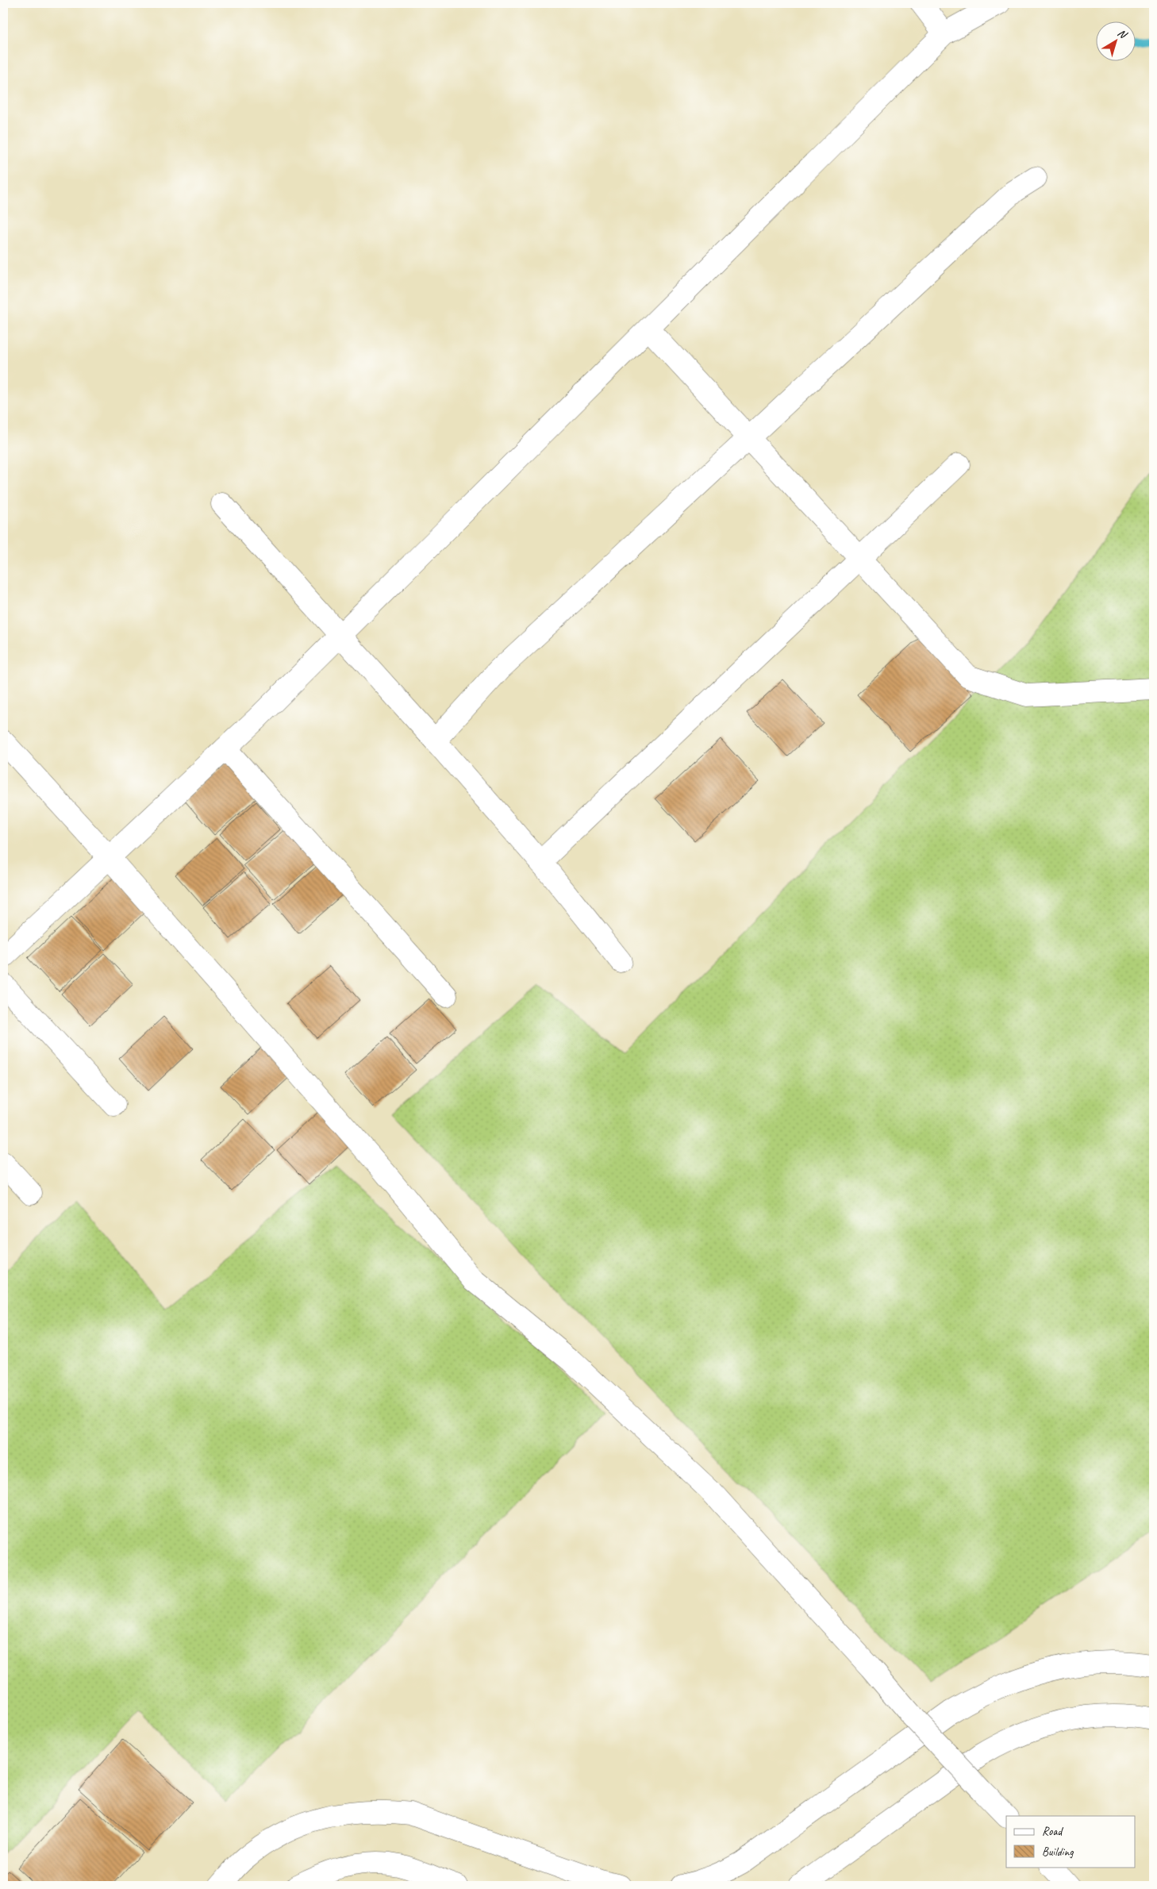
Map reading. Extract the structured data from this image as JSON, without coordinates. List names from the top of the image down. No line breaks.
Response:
{"legend":["Road","Building"],"north":"top right"}
